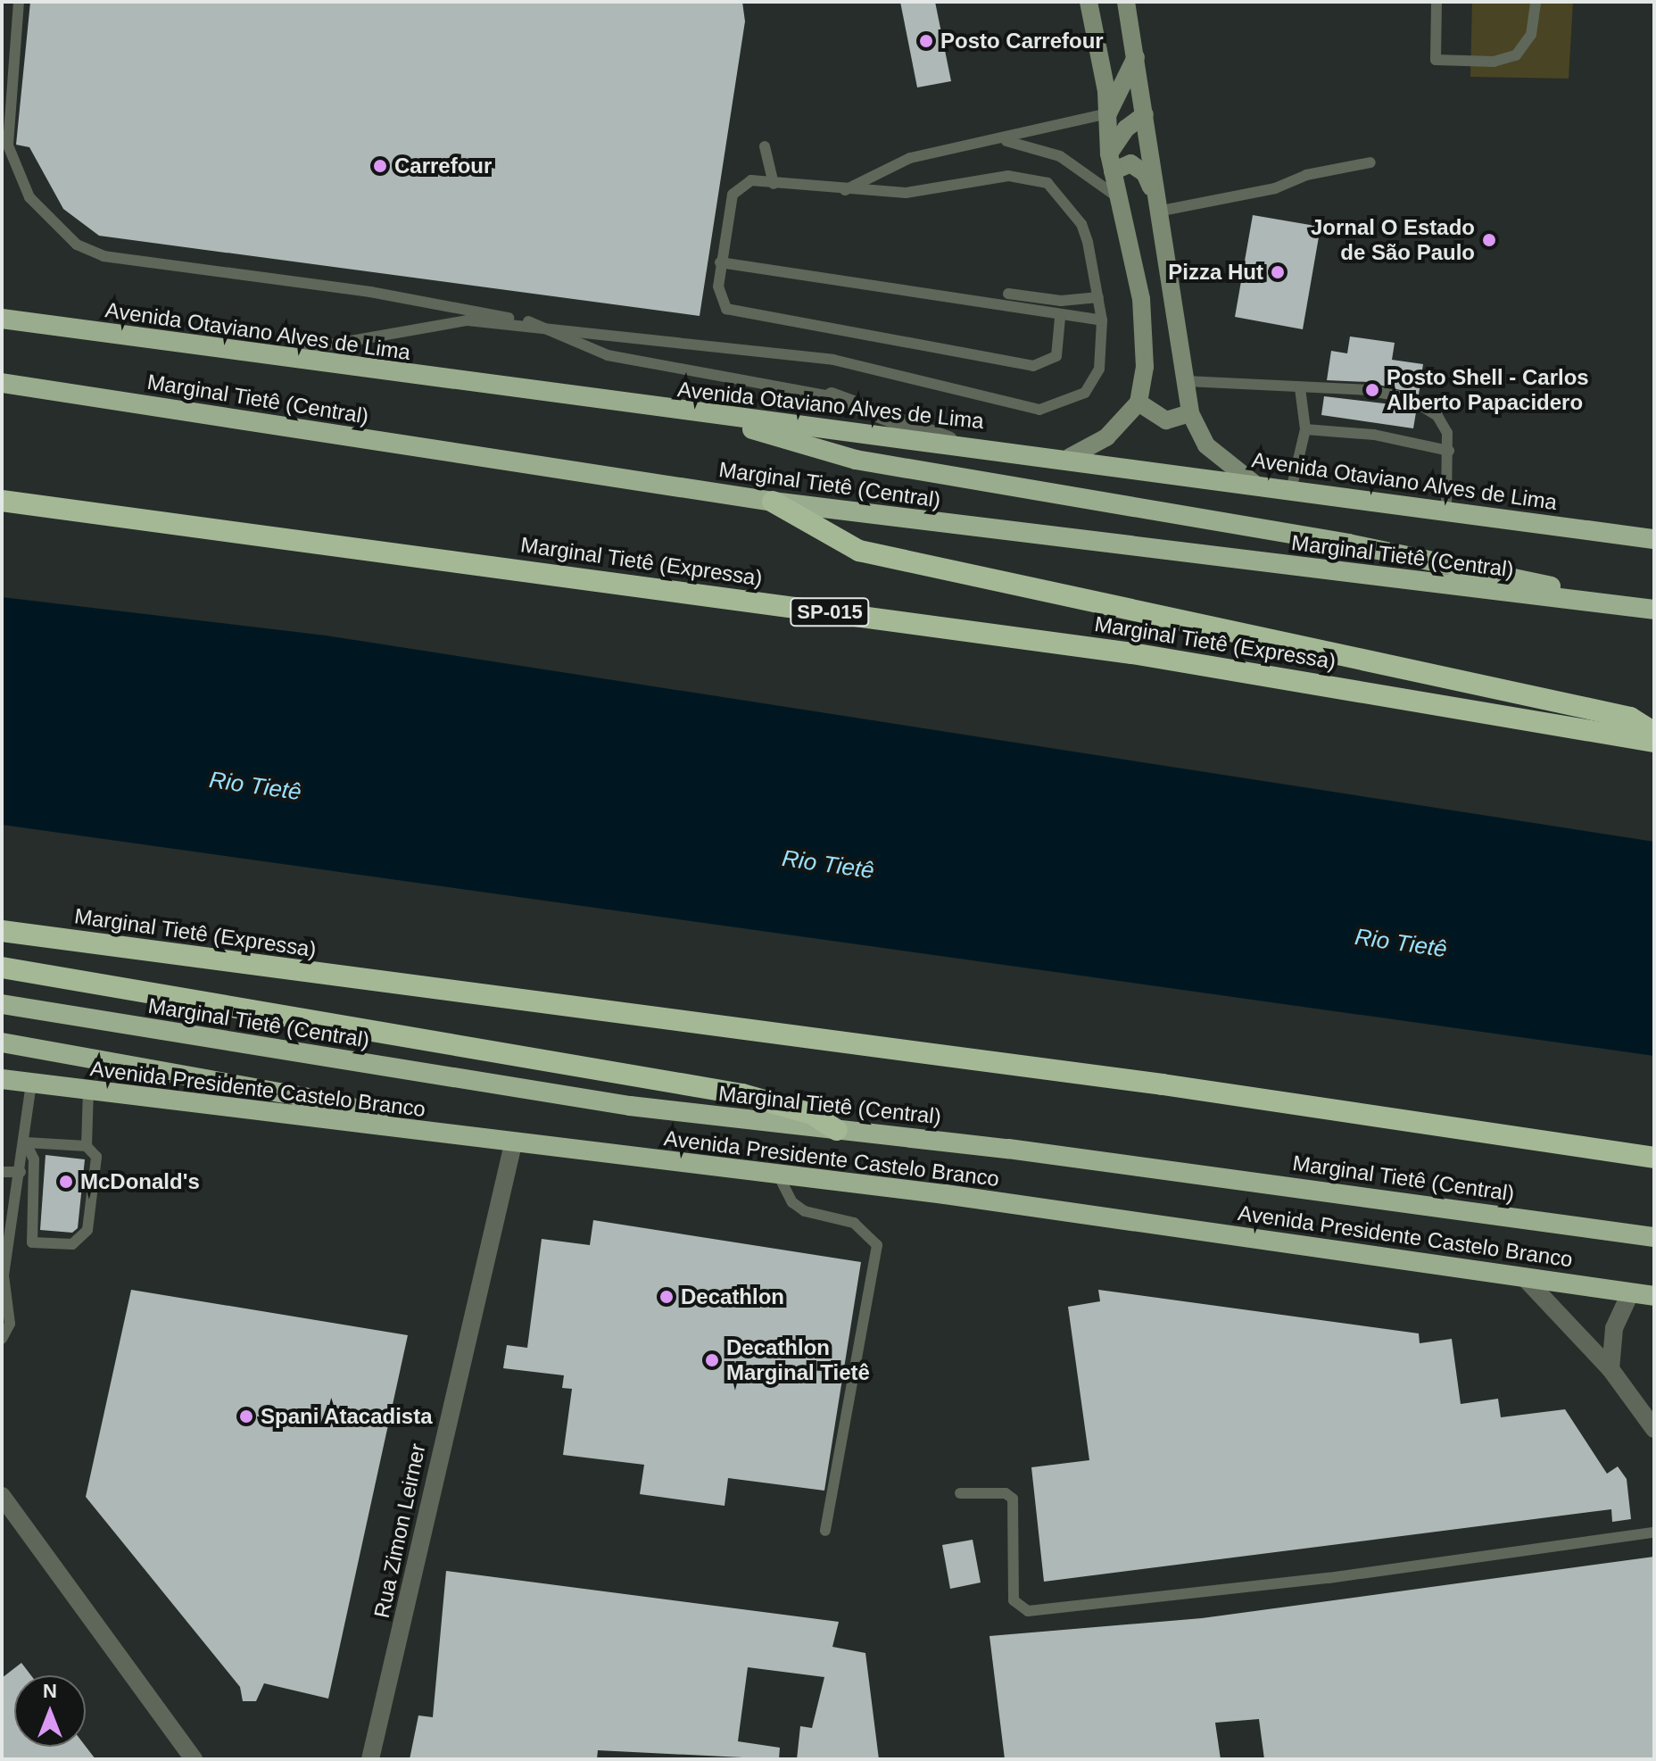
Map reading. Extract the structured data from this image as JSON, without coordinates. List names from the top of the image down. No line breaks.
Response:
{"streets":{"highway":["Avenida Otaviano Alves de Lima","Marginal Tietê (Central)","Marginal Tietê (Expressa)","SP-015","Avenida Presidente Castelo Branco"],"street":["Rua Zimon Leirner"]},"crossings":[["Avenida Presidente Castelo Branco","Rua Zimon Leirner"]],"water":["Rio Tietê"],"places":["Posto Carrefour","Carrefour","Jornal O Estado de São Paulo","Pizza Hut","Posto Shell - Carlos Alberto Papacidero","McDonald's","Decathlon","Decathlon Marginal Tietê","Spani Atacadista"],"north":"top"}
